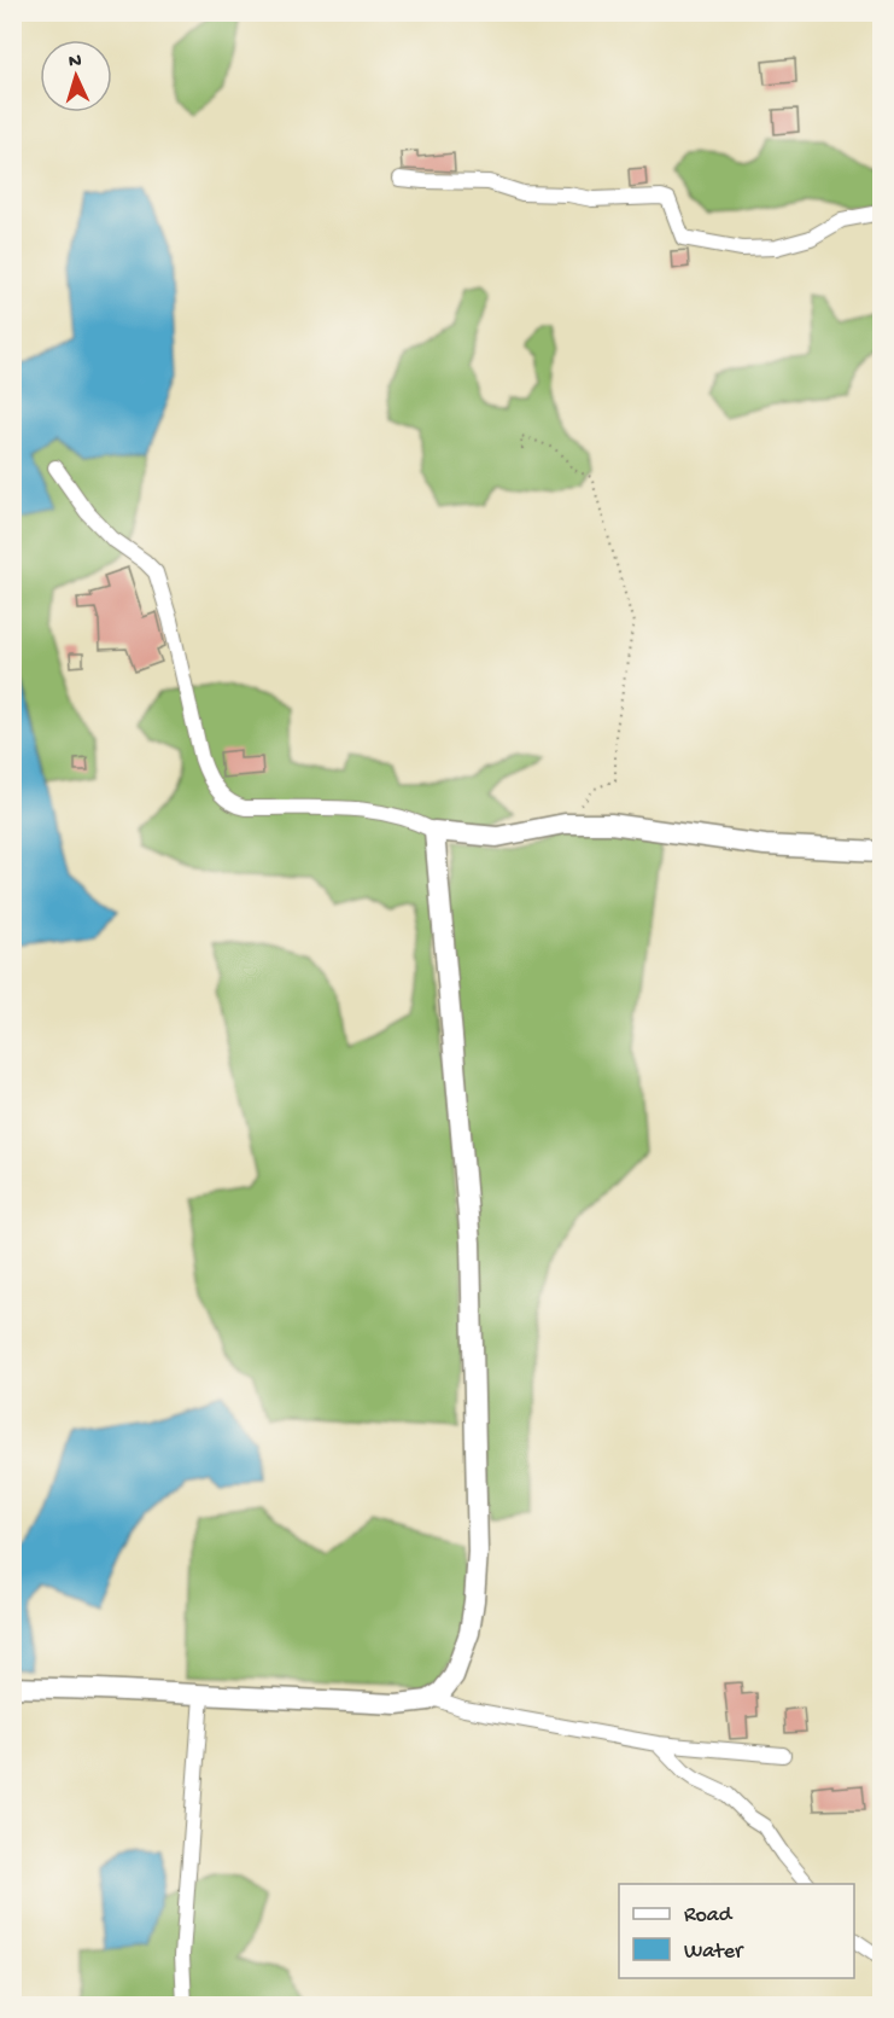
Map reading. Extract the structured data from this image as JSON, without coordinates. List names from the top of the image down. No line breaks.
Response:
{"legend":["Road","Water"],"north":"top"}
